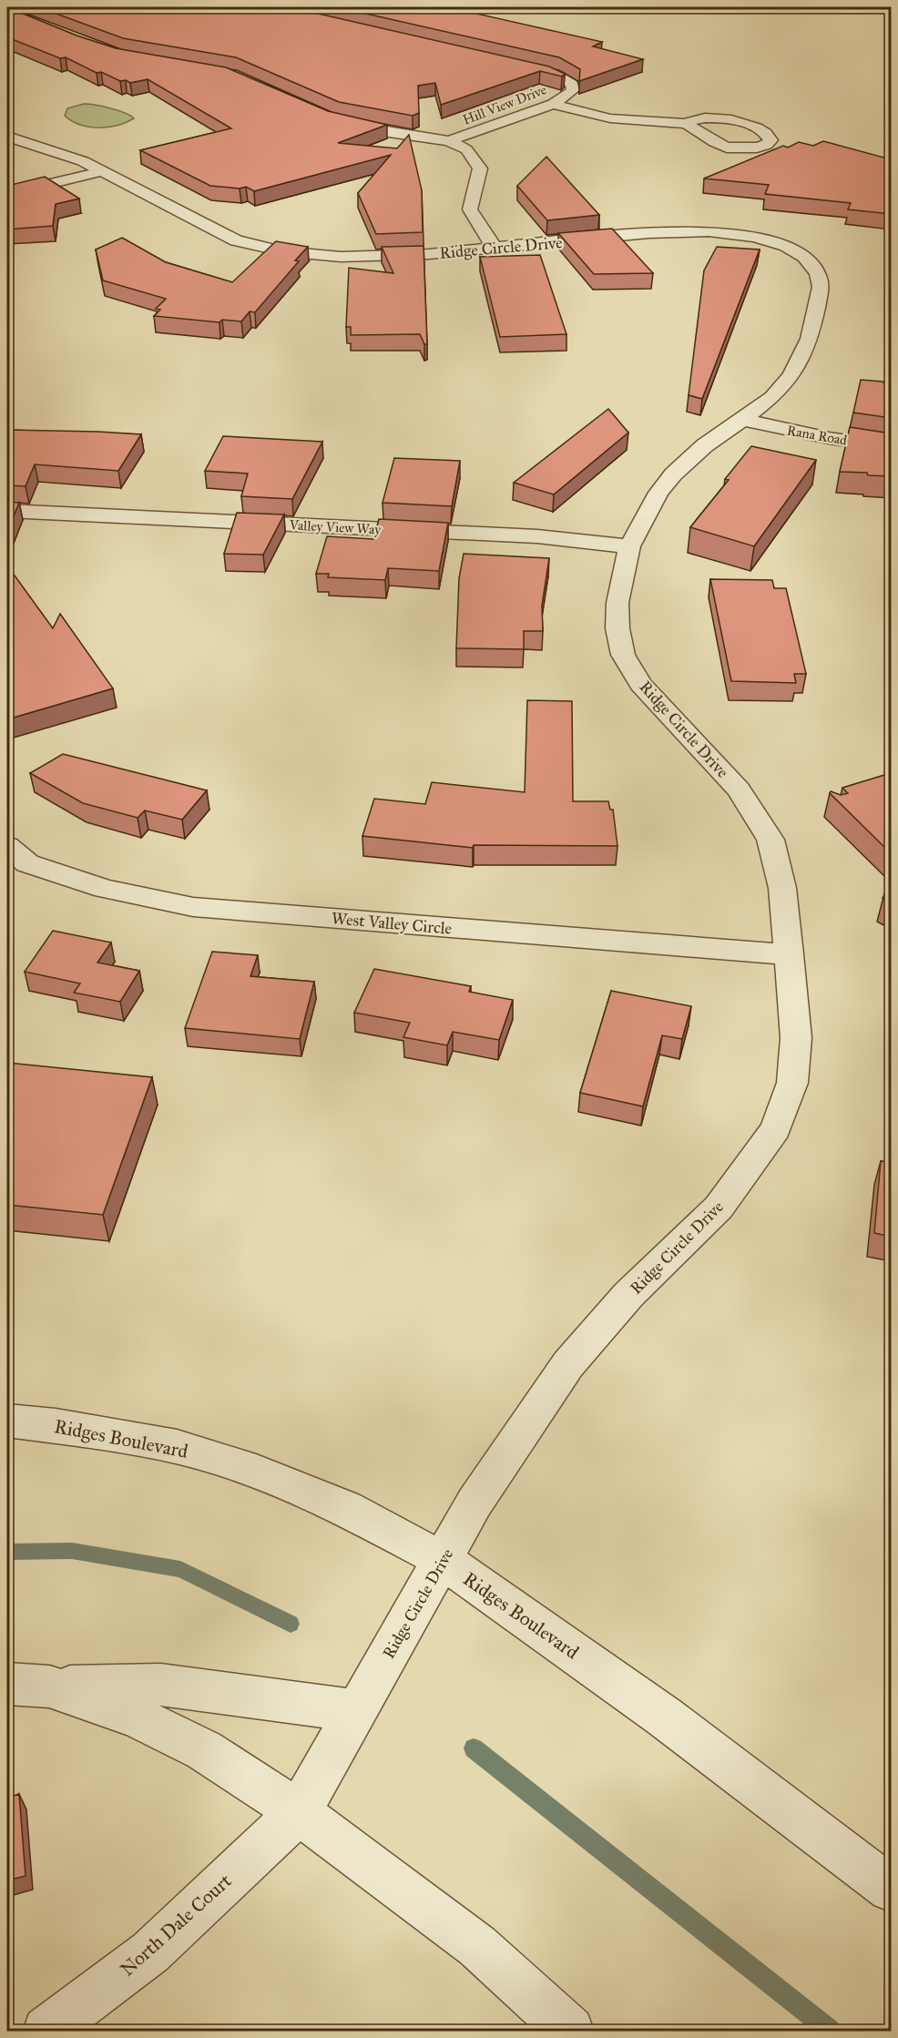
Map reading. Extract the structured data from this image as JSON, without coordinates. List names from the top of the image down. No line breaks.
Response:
{"streets":{"street":["Hill View Drive","Ridge Circle Drive","Rana Road","Valley View Way","West Valley Circle","Ridges Boulevard","North Dale Court"]},"crossings":[["Ridge Circle Drive","Rana Road"],["Ridge Circle Drive","Valley View Way"],["Ridge Circle Drive","West Valley Circle"],["Ridge Circle Drive","Ridges Boulevard"],["Ridge Circle Drive","North Dale Court"]]}
